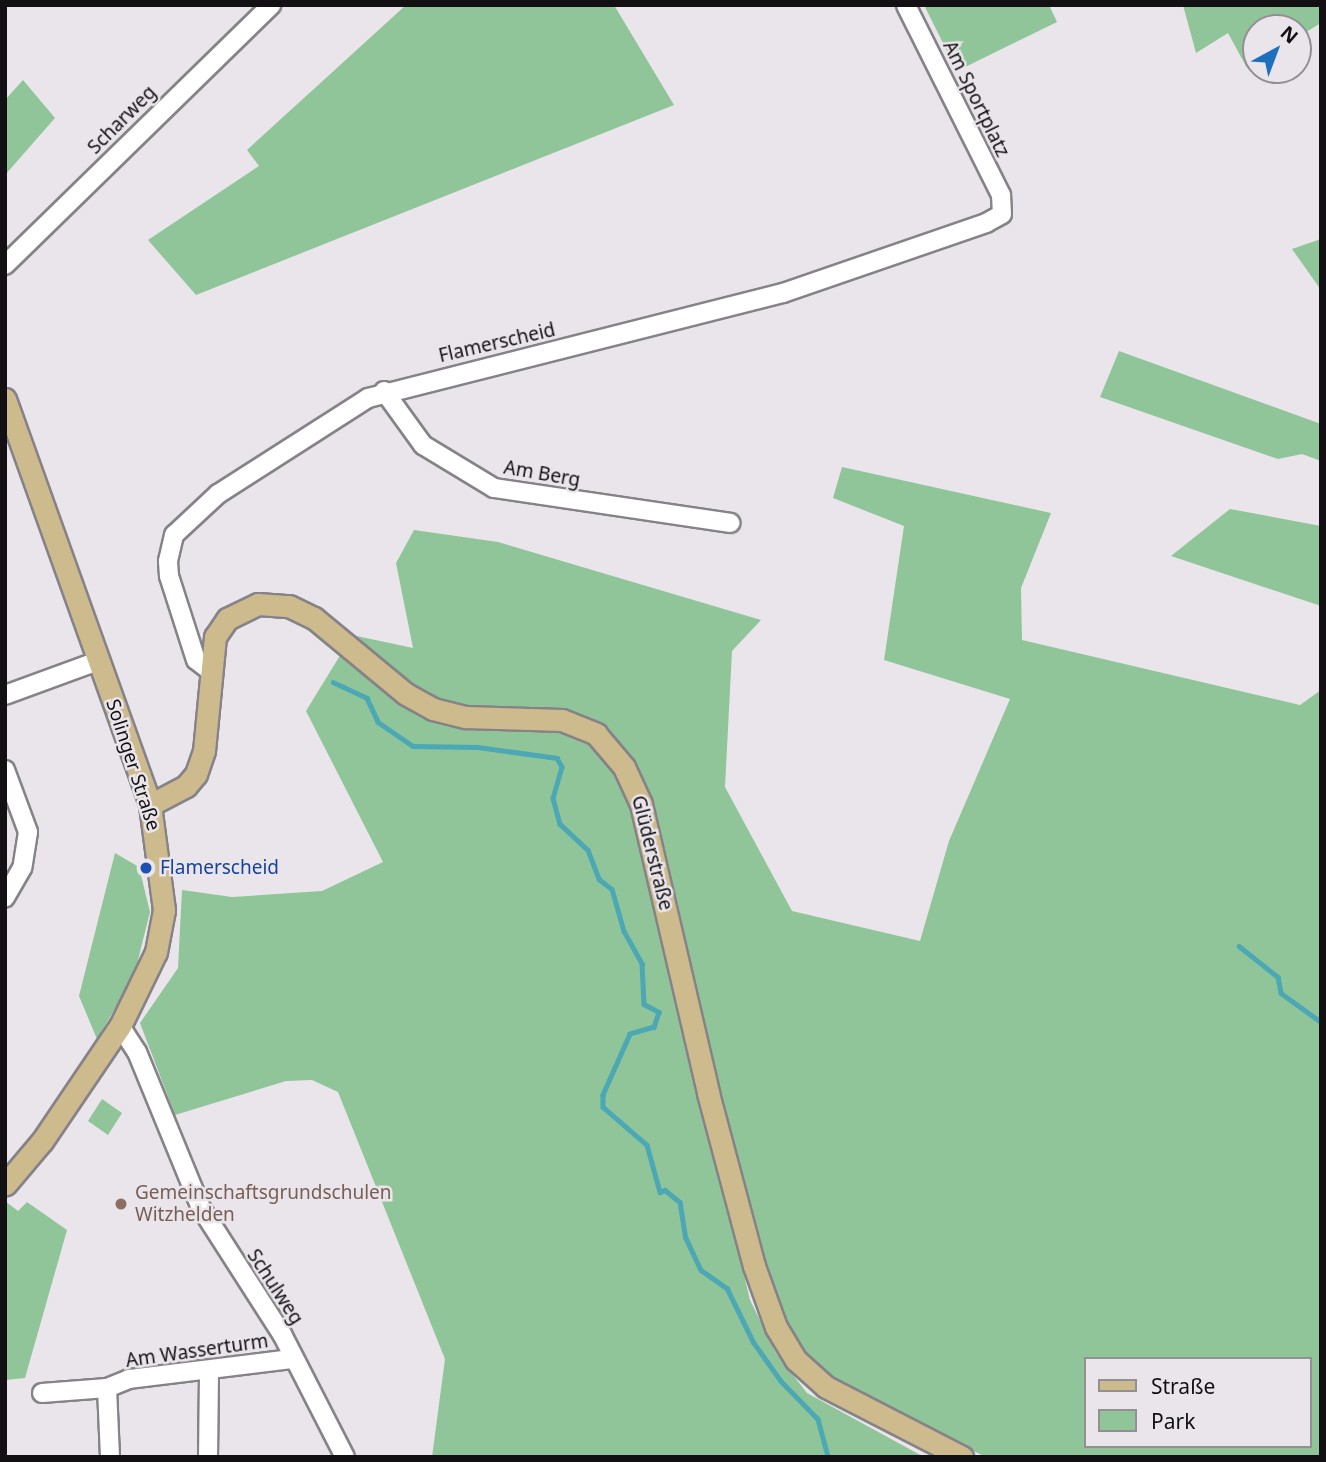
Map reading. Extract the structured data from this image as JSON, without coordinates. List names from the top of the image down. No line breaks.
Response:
{"streets":{"main road":["Solinger Straße","Glüderstraße"],"street":["Am Sportplatz","Scharweg","Flamerscheid","Am Berg","Schulweg","Am Wasserturm"]},"crossings":[["Am Sportplatz","Flamerscheid"],["Flamerscheid","Am Berg"],["Flamerscheid","Glüderstraße"],["Solinger Straße","Glüderstraße"],["Solinger Straße","Schulweg"],["Schulweg","Am Wasserturm"]],"places":["Flamerscheid","Gemeinschaftsgrundschulen Witzhelden"],"legend":["Straße","Park"],"north":"top right"}
